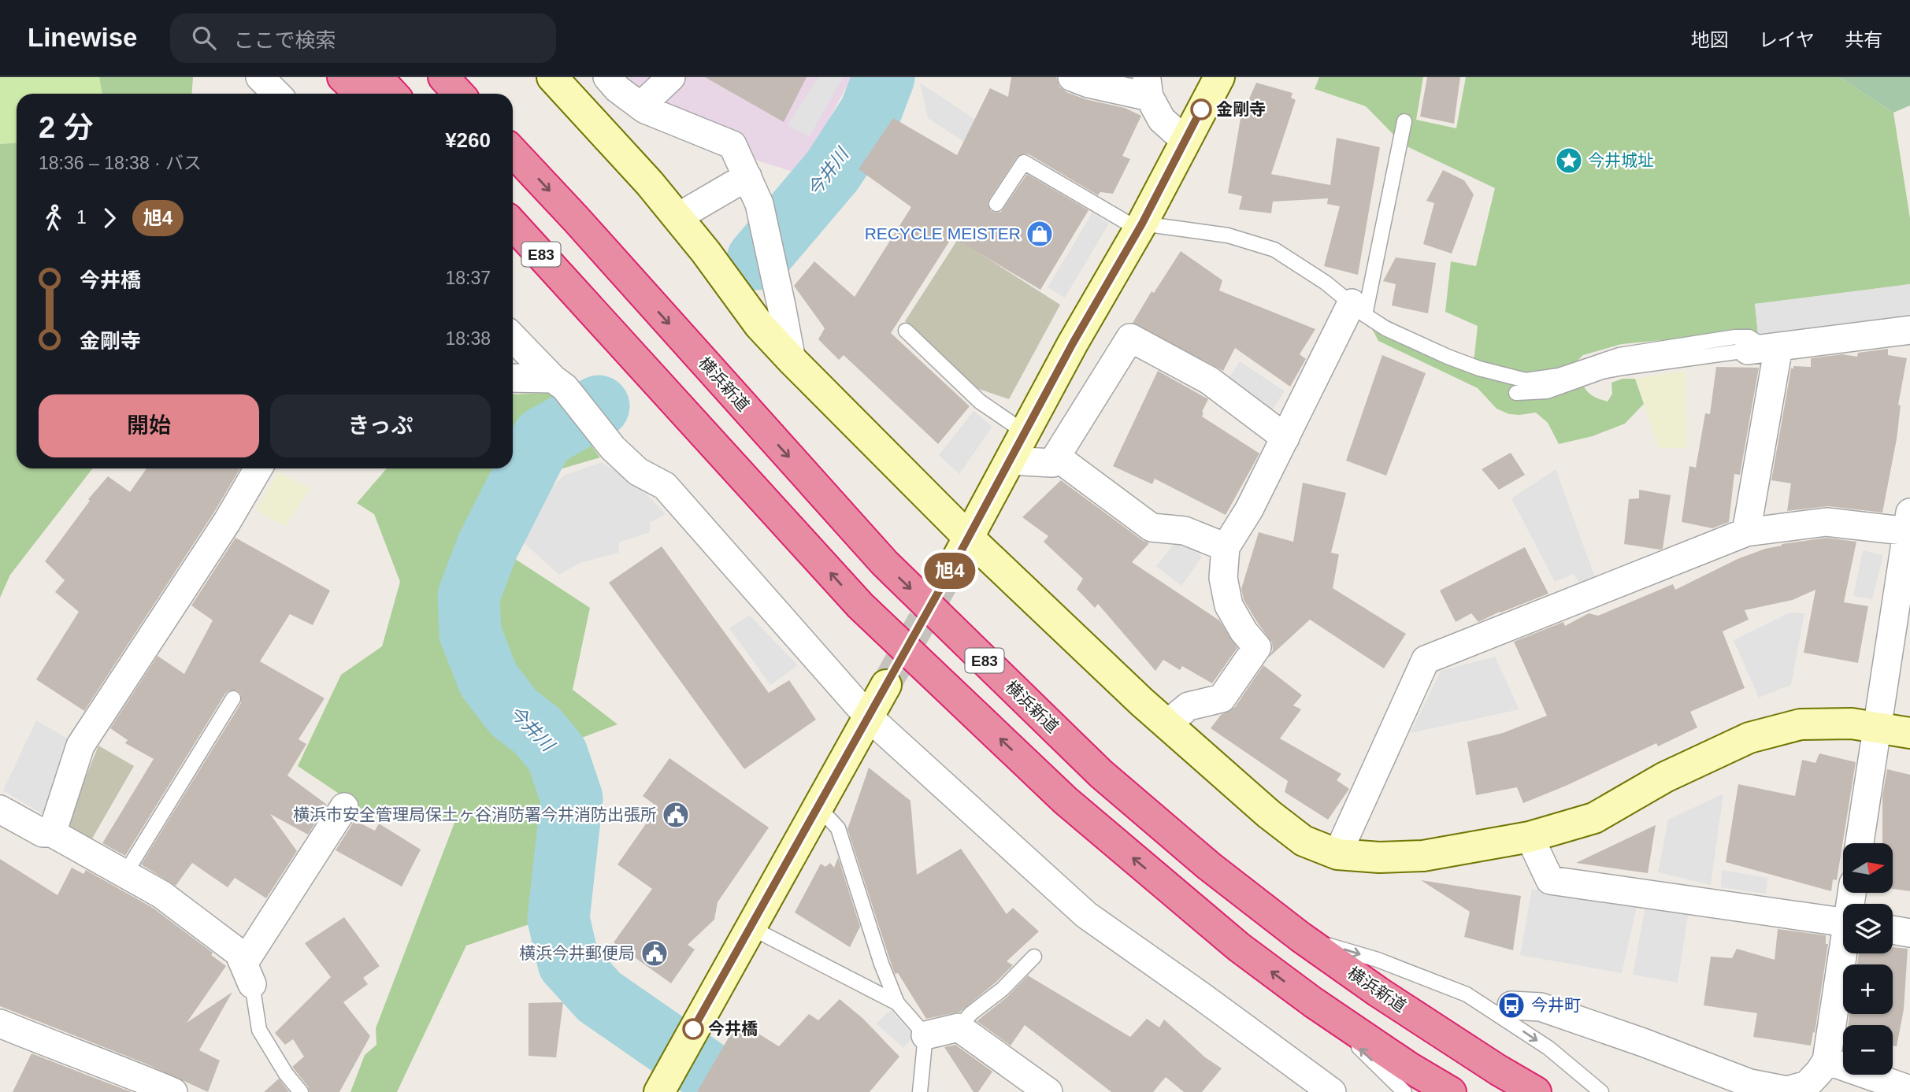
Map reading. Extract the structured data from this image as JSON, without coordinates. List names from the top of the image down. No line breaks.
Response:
{"streets":{"highway":["E83","横浜新道"]},"water":["今井川"],"places":{"other":["金剛寺","今井橋"],"place":["今井城址"],"shop":["RECYCLE MEISTER"],"public building":["横浜市安全管理局保土ヶ谷消防署今井消防出張所","横浜今井郵便局"],"bus stop":["今井町"]},"lines":["bus line 旭4"],"north":"right","page":{"header":"Linewise","search":"ここで検索","nav":["地図","レイヤ","共有"],"on_map":"旭4","heading":["2 分","18:36 – 18:38 · バス","¥260"],"legs":["1","旭4"],"list":[{"name":"今井橋","value":"18:37"},{"name":"金剛寺","value":"18:38"}],"buttons":["開始","きっぷ"],"map_buttons":["+","−"]}}
